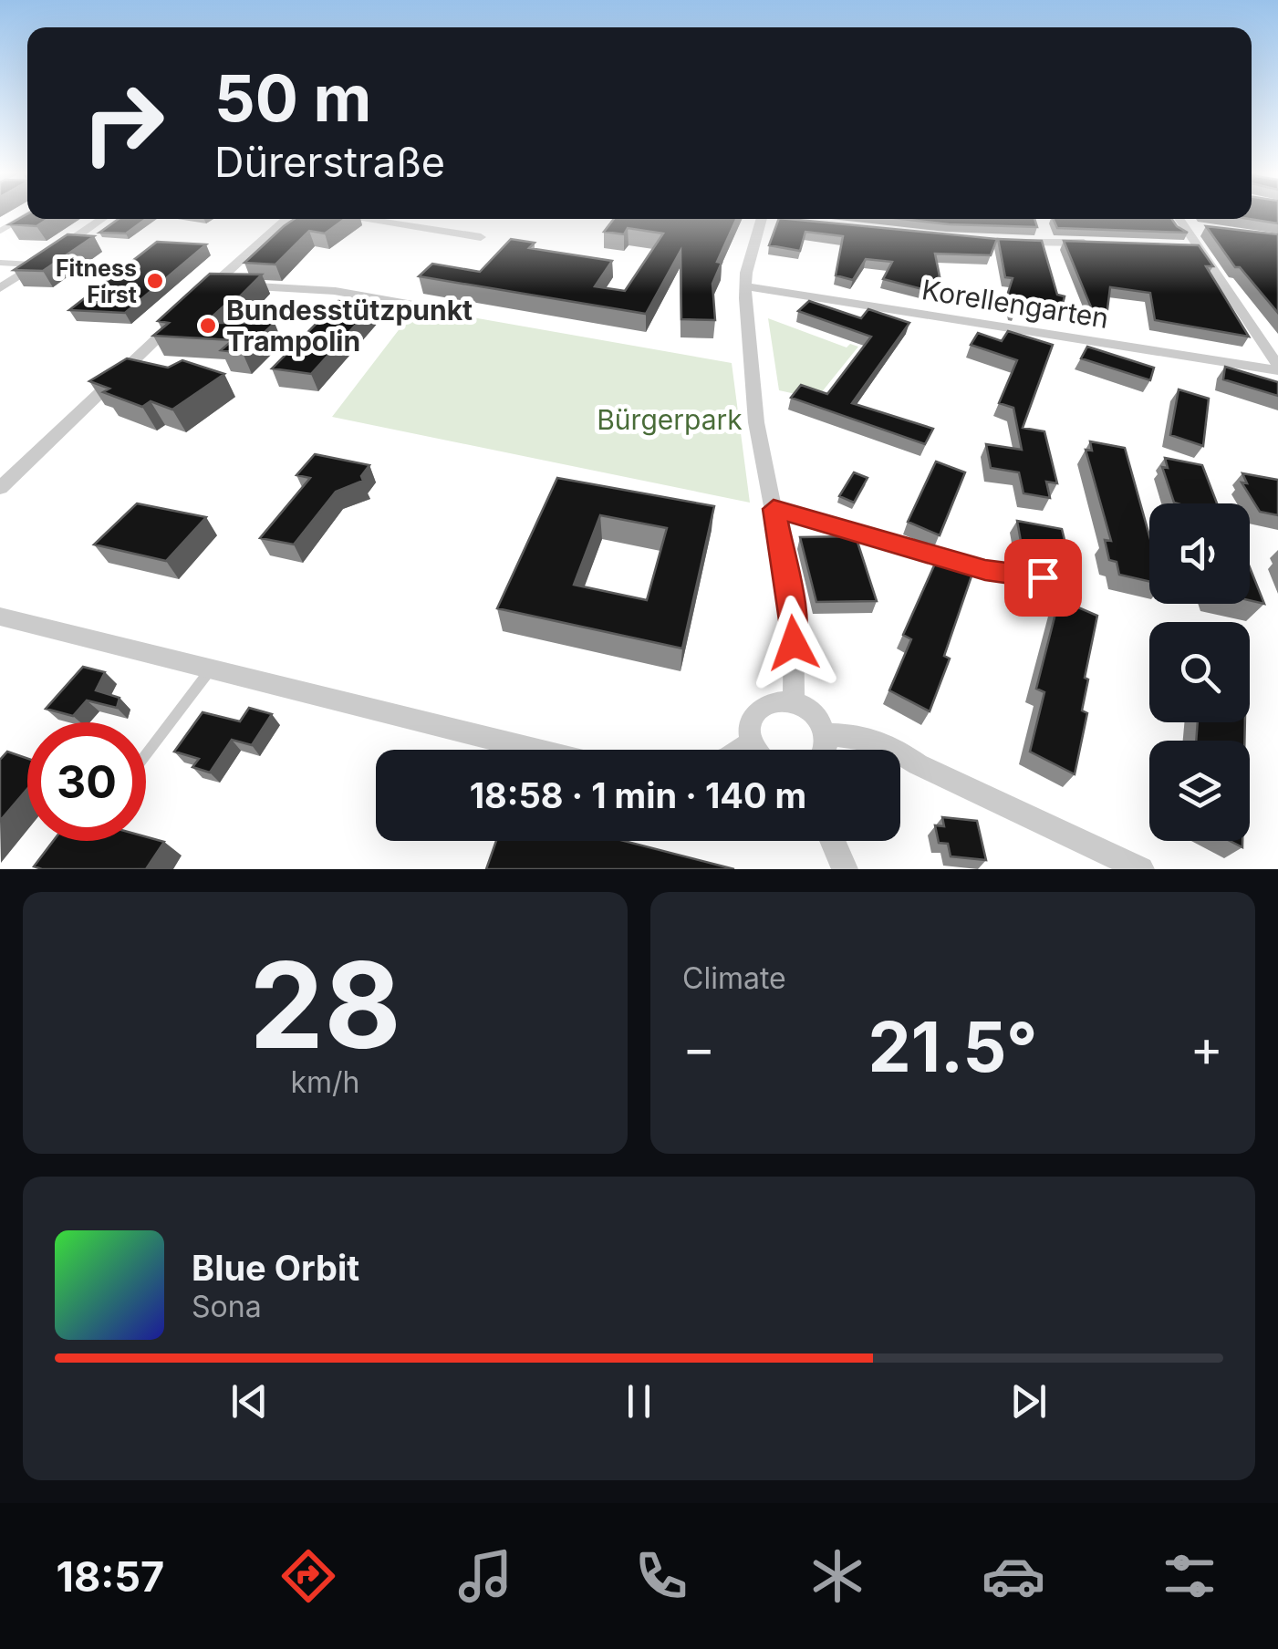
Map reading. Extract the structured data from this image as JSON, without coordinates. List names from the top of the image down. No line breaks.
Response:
{"streets":{"street":["Korellengarten"]},"parks":["Bürgerpark"],"places":["Fitness First","Bundesstützpunkt Trampolin"],"page":{"turn":["50 m","Dürerstraße"],"limit":"30","trip":"18:58 · 1 min · 140 m","tile":[["28","km/h"],"Climate"],"heat":["−","21.5°","+"],"song":["Blue Orbit","Sona"],"tabs":"18:57"}}
